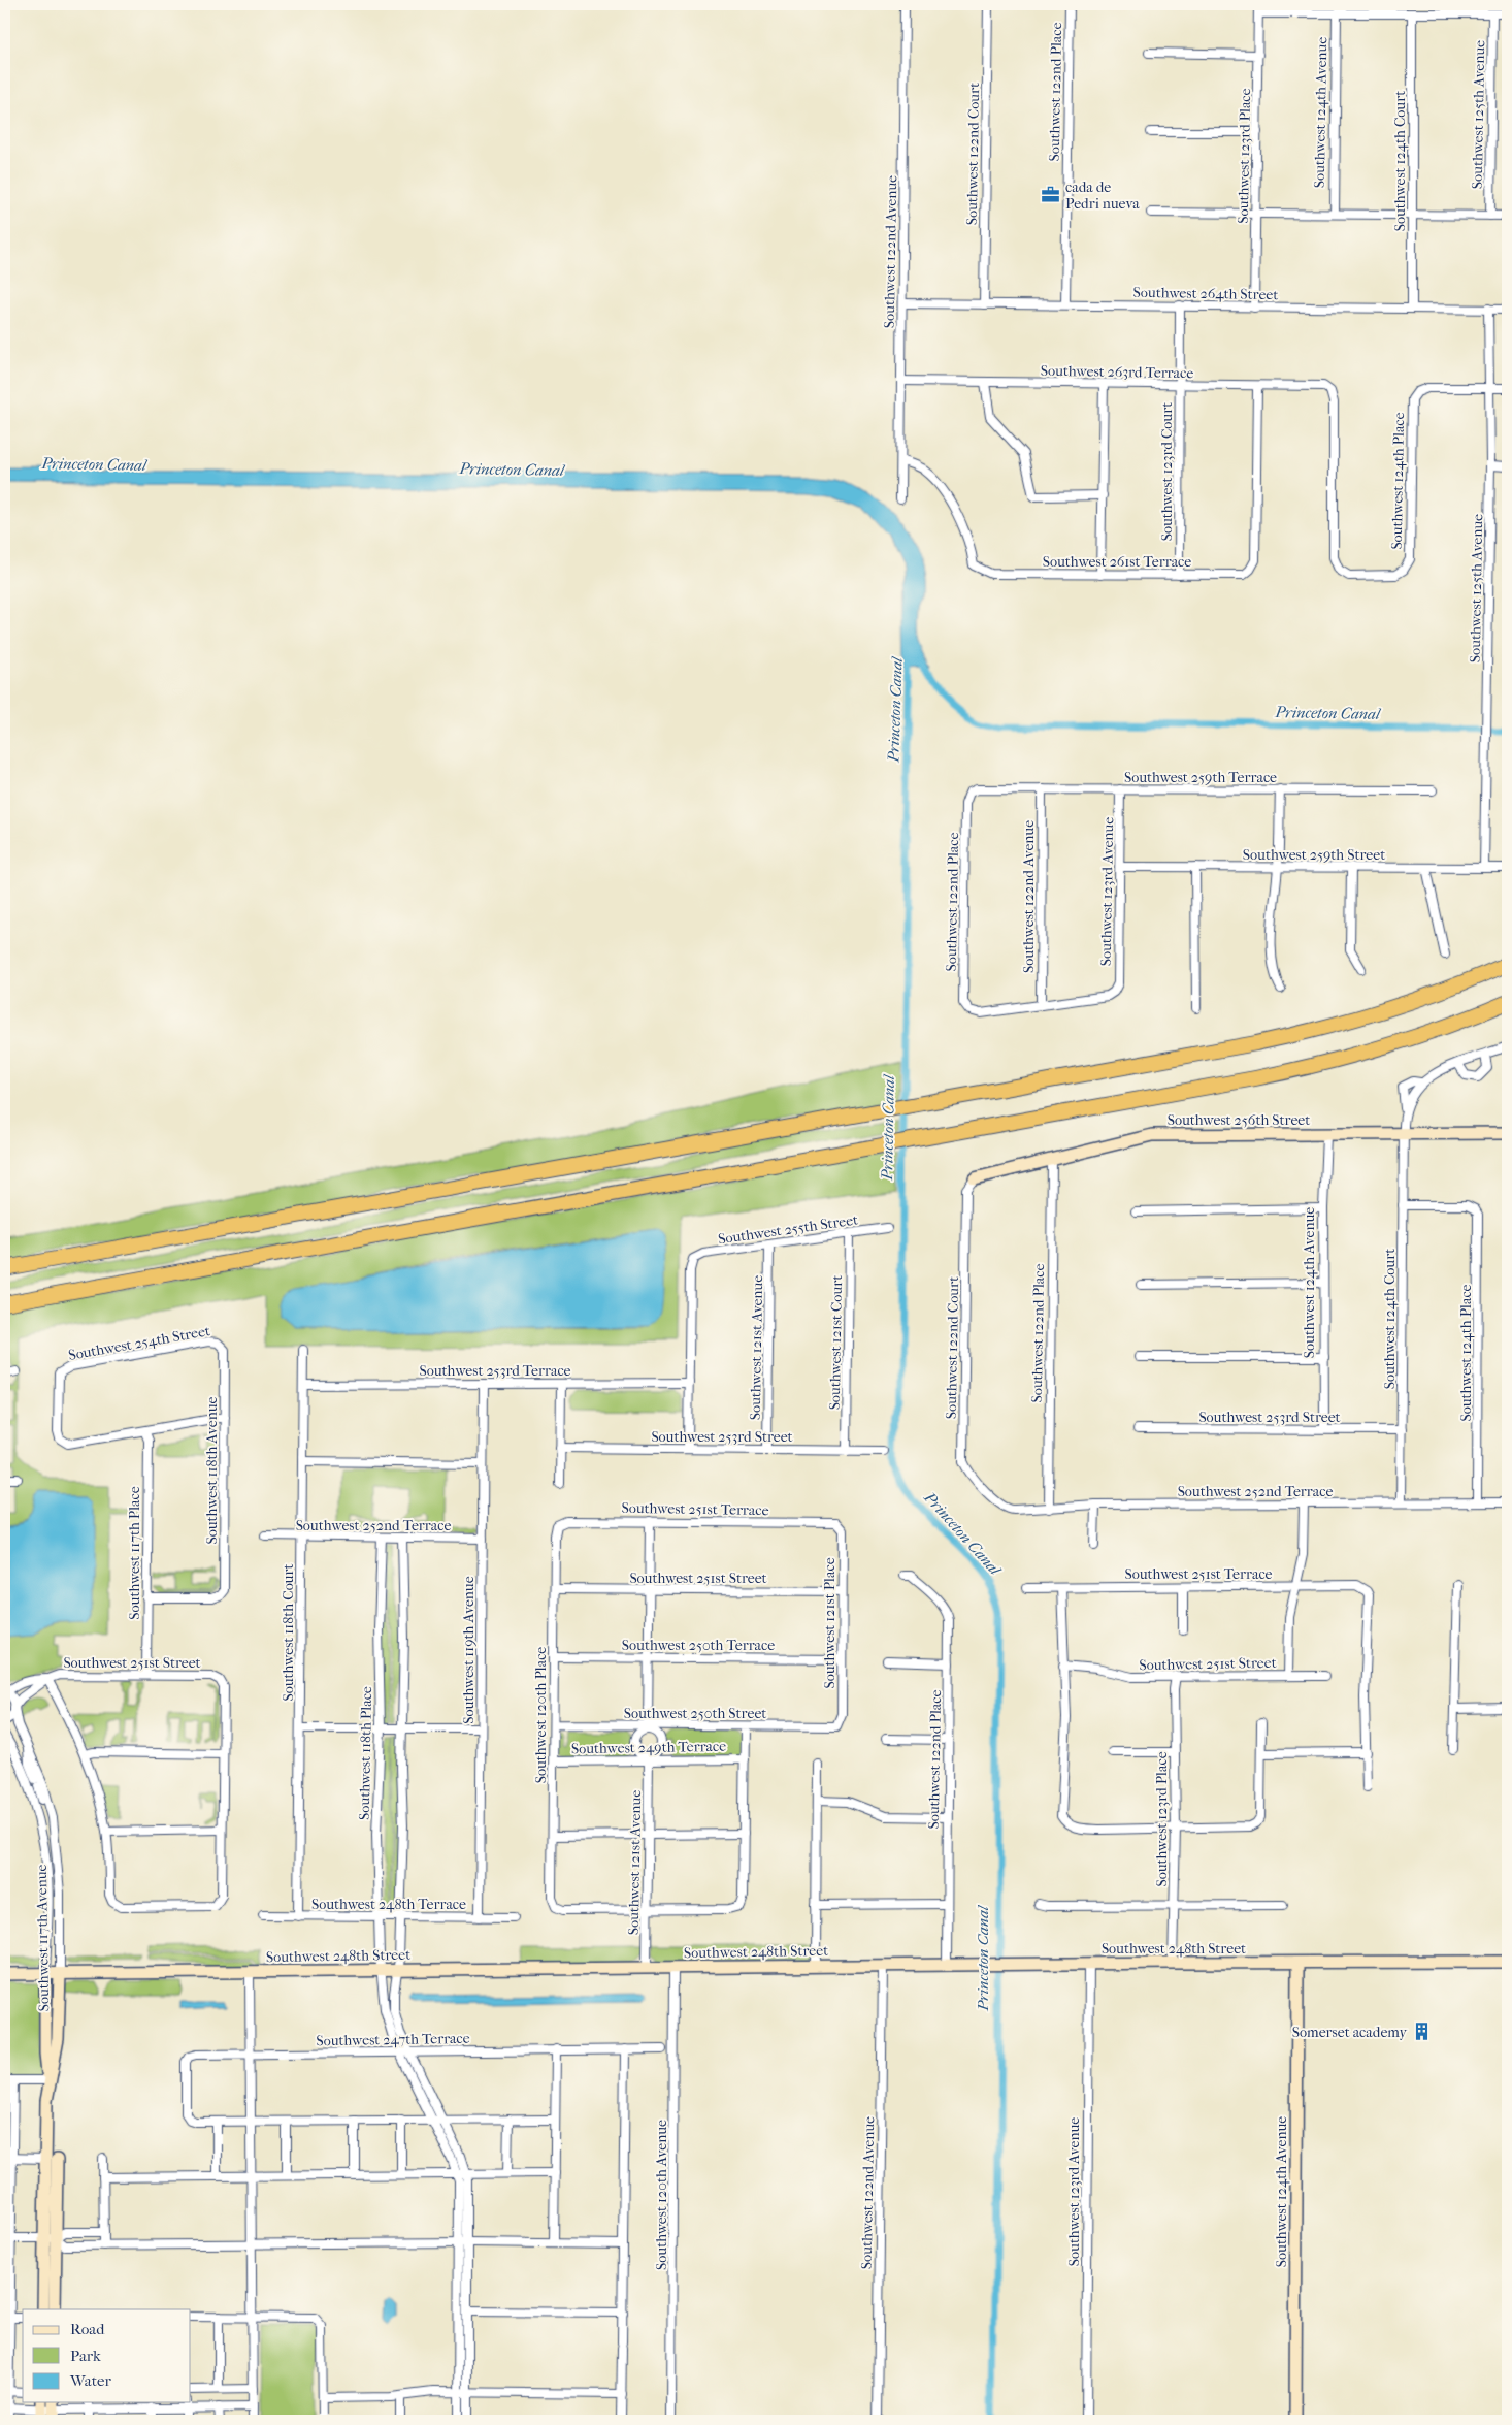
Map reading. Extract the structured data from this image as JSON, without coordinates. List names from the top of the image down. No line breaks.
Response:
{"streets":{"street":["Southwest 122nd Place","Southwest 124th Avenue","Southwest 125th Avenue","Southwest 122nd Court","Southwest 123rd Place","Southwest 124th Court","Southwest 122nd Avenue","Southwest 264th Street","Southwest 263rd Terrace","Southwest 123rd Court","Southwest 124th Place","Southwest 261st Terrace","Southwest 259th Terrace","Southwest 259th Street","Southwest 123rd Avenue","Southwest 256th Street","Southwest 255th Street","Southwest 254th Street","Southwest 121st Court","Southwest 121st Avenue","Southwest 253rd Terrace","Southwest 253rd Street","Southwest 118th Avenue","Southwest 252nd Terrace","Southwest 251st Terrace","Southwest 117th Place","Southwest 251st Street","Southwest 121st Place","Southwest 118th Court","Southwest 250th Terrace","Southwest 119th Avenue","Southwest 250th Street","Southwest 120th Place","Southwest 249th Terrace","Southwest 118th Place","Southwest 248th Terrace","Southwest 117th Avenue","Southwest 248th Street","Southwest 247th Terrace","Southwest 120th Avenue"]},"crossings":[["Southwest 122nd Place","Southwest 122nd Avenue"],["Southwest 122nd Place","Southwest 264th Street"],["Southwest 122nd Place","Southwest 259th Terrace"],["Southwest 122nd Place","Southwest 123rd Avenue"],["Southwest 122nd Place","Southwest 256th Street"],["Southwest 122nd Place","Southwest 252nd Terrace"],["Southwest 122nd Place","Southwest 248th Street"],["Southwest 124th Avenue","Southwest 256th Street"],["Southwest 124th Avenue","Southwest 253rd Street"],["Southwest 124th Avenue","Southwest 248th Street"],["Southwest 125th Avenue","Southwest 264th Street"],["Southwest 125th Avenue","Southwest 124th Place"],["Southwest 125th Avenue","Southwest 259th Street"],["Southwest 122nd Court","Southwest 264th Street"],["Southwest 122nd Court","Southwest 256th Street"],["Southwest 122nd Court","Southwest 252nd Terrace"],["Southwest 123rd Place","Southwest 264th Street"],["Southwest 123rd Place","Southwest 251st Street"],["Southwest 123rd Place","Southwest 248th Street"],["Southwest 124th Court","Southwest 264th Street"],["Southwest 124th Court","Southwest 124th Place"],["Southwest 124th Court","Southwest 256th Street"],["Southwest 124th Court","Southwest 253rd Street"],["Southwest 124th Court","Southwest 252nd Terrace"],["Southwest 122nd Avenue","Southwest 264th Street"],["Southwest 122nd Avenue","Southwest 263rd Terrace"],["Southwest 122nd Avenue","Southwest 261st Terrace"],["Southwest 122nd Avenue","Southwest 259th Terrace"],["Southwest 122nd Avenue","Southwest 123rd Avenue"],["Southwest 122nd Avenue","Southwest 248th Street"],["Southwest 264th Street","Southwest 123rd Court"],["Southwest 263rd Terrace","Southwest 123rd Court"],["Southwest 263rd Terrace","Southwest 124th Place"],["Southwest 263rd Terrace","Southwest 261st Terrace"],["Southwest 123rd Court","Southwest 261st Terrace"],["Southwest 124th Place","Southwest 252nd Terrace"],["Southwest 259th Terrace","Southwest 123rd Avenue"],["Southwest 259th Street","Southwest 123rd Avenue"],["Southwest 123rd Avenue","Southwest 248th Street"],["Southwest 255th Street","Southwest 121st Court"],["Southwest 255th Street","Southwest 121st Avenue"],["Southwest 255th Street","Southwest 253rd Terrace"],["Southwest 254th Street","Southwest 118th Avenue"],["Southwest 254th Street","Southwest 117th Place"],["Southwest 121st Court","Southwest 253rd Street"],["Southwest 121st Avenue","Southwest 253rd Street"],["Southwest 121st Avenue","Southwest 250th Street"],["Southwest 121st Avenue","Southwest 120th Place"],["Southwest 121st Avenue","Southwest 249th Terrace"],["Southwest 121st Avenue","Southwest 248th Street"],["Southwest 253rd Terrace","Southwest 118th Court"],["Southwest 253rd Terrace","Southwest 119th Avenue"],["Southwest 118th Avenue","Southwest 117th Place"],["Southwest 252nd Terrace","Southwest 118th Court"],["Southwest 252nd Terrace","Southwest 119th Avenue"],["Southwest 252nd Terrace","Southwest 118th Place"],["Southwest 251st Terrace","Southwest 121st Place"],["Southwest 251st Terrace","Southwest 120th Place"],["Southwest 117th Place","Southwest 251st Street"],["Southwest 251st Street","Southwest 121st Place"],["Southwest 251st Street","Southwest 120th Place"],["Southwest 251st Street","Southwest 117th Avenue"],["Southwest 121st Place","Southwest 250th Terrace"],["Southwest 121st Place","Southwest 250th Street"],["Southwest 118th Court","Southwest 248th Terrace"],["Southwest 250th Terrace","Southwest 120th Place"],["Southwest 119th Avenue","Southwest 248th Terrace"],["Southwest 250th Street","Southwest 120th Place"],["Southwest 250th Street","Southwest 249th Terrace"],["Southwest 120th Place","Southwest 249th Terrace"],["Southwest 118th Place","Southwest 248th Terrace"],["Southwest 118th Place","Southwest 248th Street"],["Southwest 118th Place","Southwest 247th Terrace"],["Southwest 117th Avenue","Southwest 248th Street"],["Southwest 248th Street","Southwest 120th Avenue"]],"water":["Princeton Canal"],"places":{"office":["cada de Pedri nueva"],"building":["Somerset academy"]},"legend":["Road","Park","Water"]}
